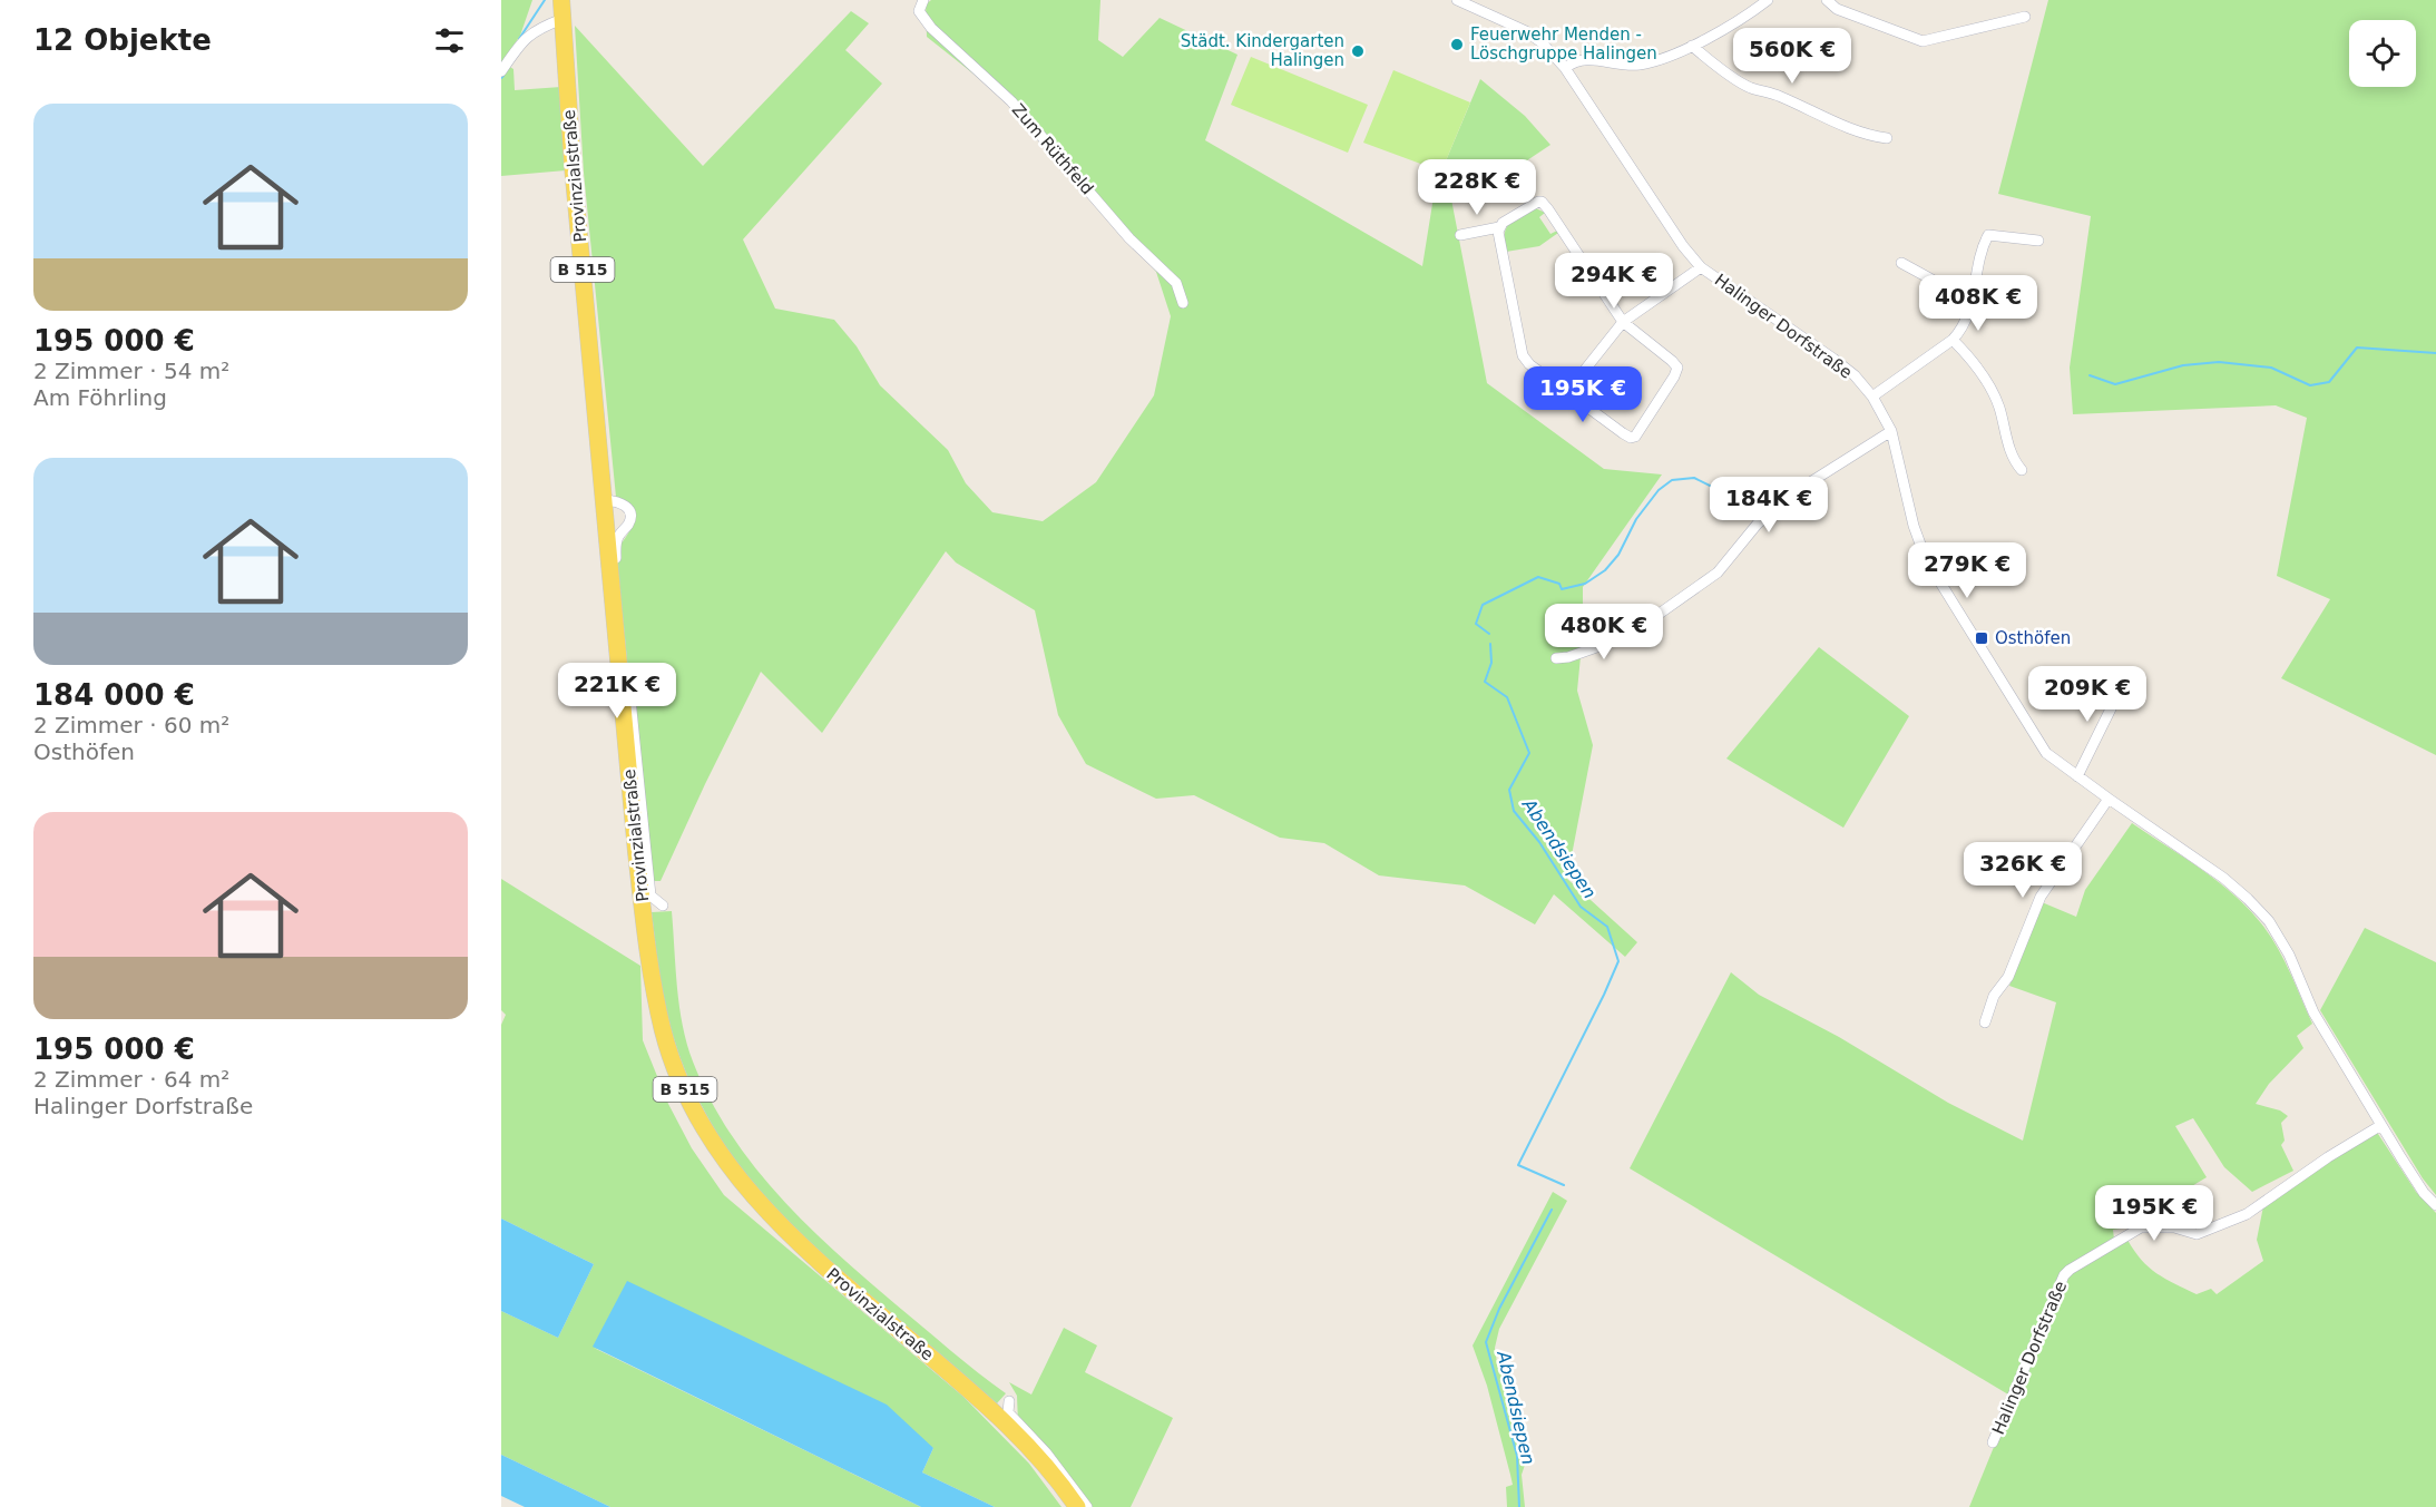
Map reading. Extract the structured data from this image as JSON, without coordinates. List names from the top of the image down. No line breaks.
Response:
{"streets":{"main road":["Provinzialstraße","B 515"],"street":["Zum Rüthfeld","Halinger Dorfstraße"]},"water":["Abendsiepen"],"places":{"other":["Feuerwehr Menden - Löschgruppe Halingen","Städt. Kindergarten Halingen"],"transit":["Osthöfen"]},"page":{"heading":"12 Objekte","price":["560K €","228K €","294K €","408K €","195K €","184K €","279K €","480K €","221K €","209K €","326K €","195K €"],"list":[{"name":"195 000 €","note":"2 Zimmer · 54 m² · Am Föhrling"},{"name":"184 000 €","note":"2 Zimmer · 60 m² · Osthöfen"},{"name":"195 000 €","note":"2 Zimmer · 64 m² · Halinger Dorfstraße"}]}}
